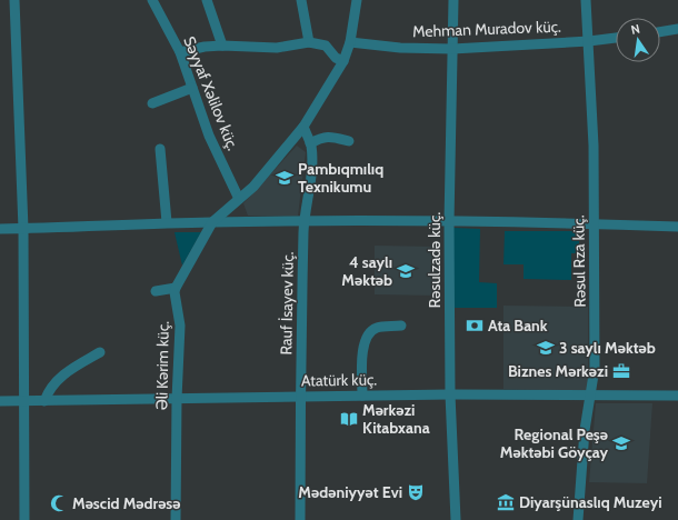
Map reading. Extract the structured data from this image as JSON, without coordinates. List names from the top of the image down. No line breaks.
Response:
{"streets":{"street":["Mehman Muradov küç.","Səyyaf Xəlilov küç.","Rəsulzadə küç.","Rəsul Rza küç.","Rauf İsayev küç.","Əli Kərim küç.","Atatürk küç."]},"crossings":[["Mehman Muradov küç.","Rəsulzadə küç."],["Mehman Muradov küç.","Rəsul Rza küç."],["Rəsulzadə küç.","Atatürk küç."],["Rəsul Rza küç.","Atatürk küç."],["Rauf İsayev küç.","Atatürk küç."],["Əli Kərim küç.","Atatürk küç."]],"places":{"school or university":["Pambıqmılıq Texnikumu","4 saylı Məktəb","3 saylı Məktəb","Regional Peşə Məktəbi Göyçay"],"bank":["Ata Bank"],"office":["Biznes Mərkəzi"],"library":["Mərkəzi Kitabxana"],"theatre":["Mədəniyyət Evi"],"museum":["Diyarşünaslıq Muzeyi"],"mosque":["Məscid Mədrəsə"]},"north":"top"}
